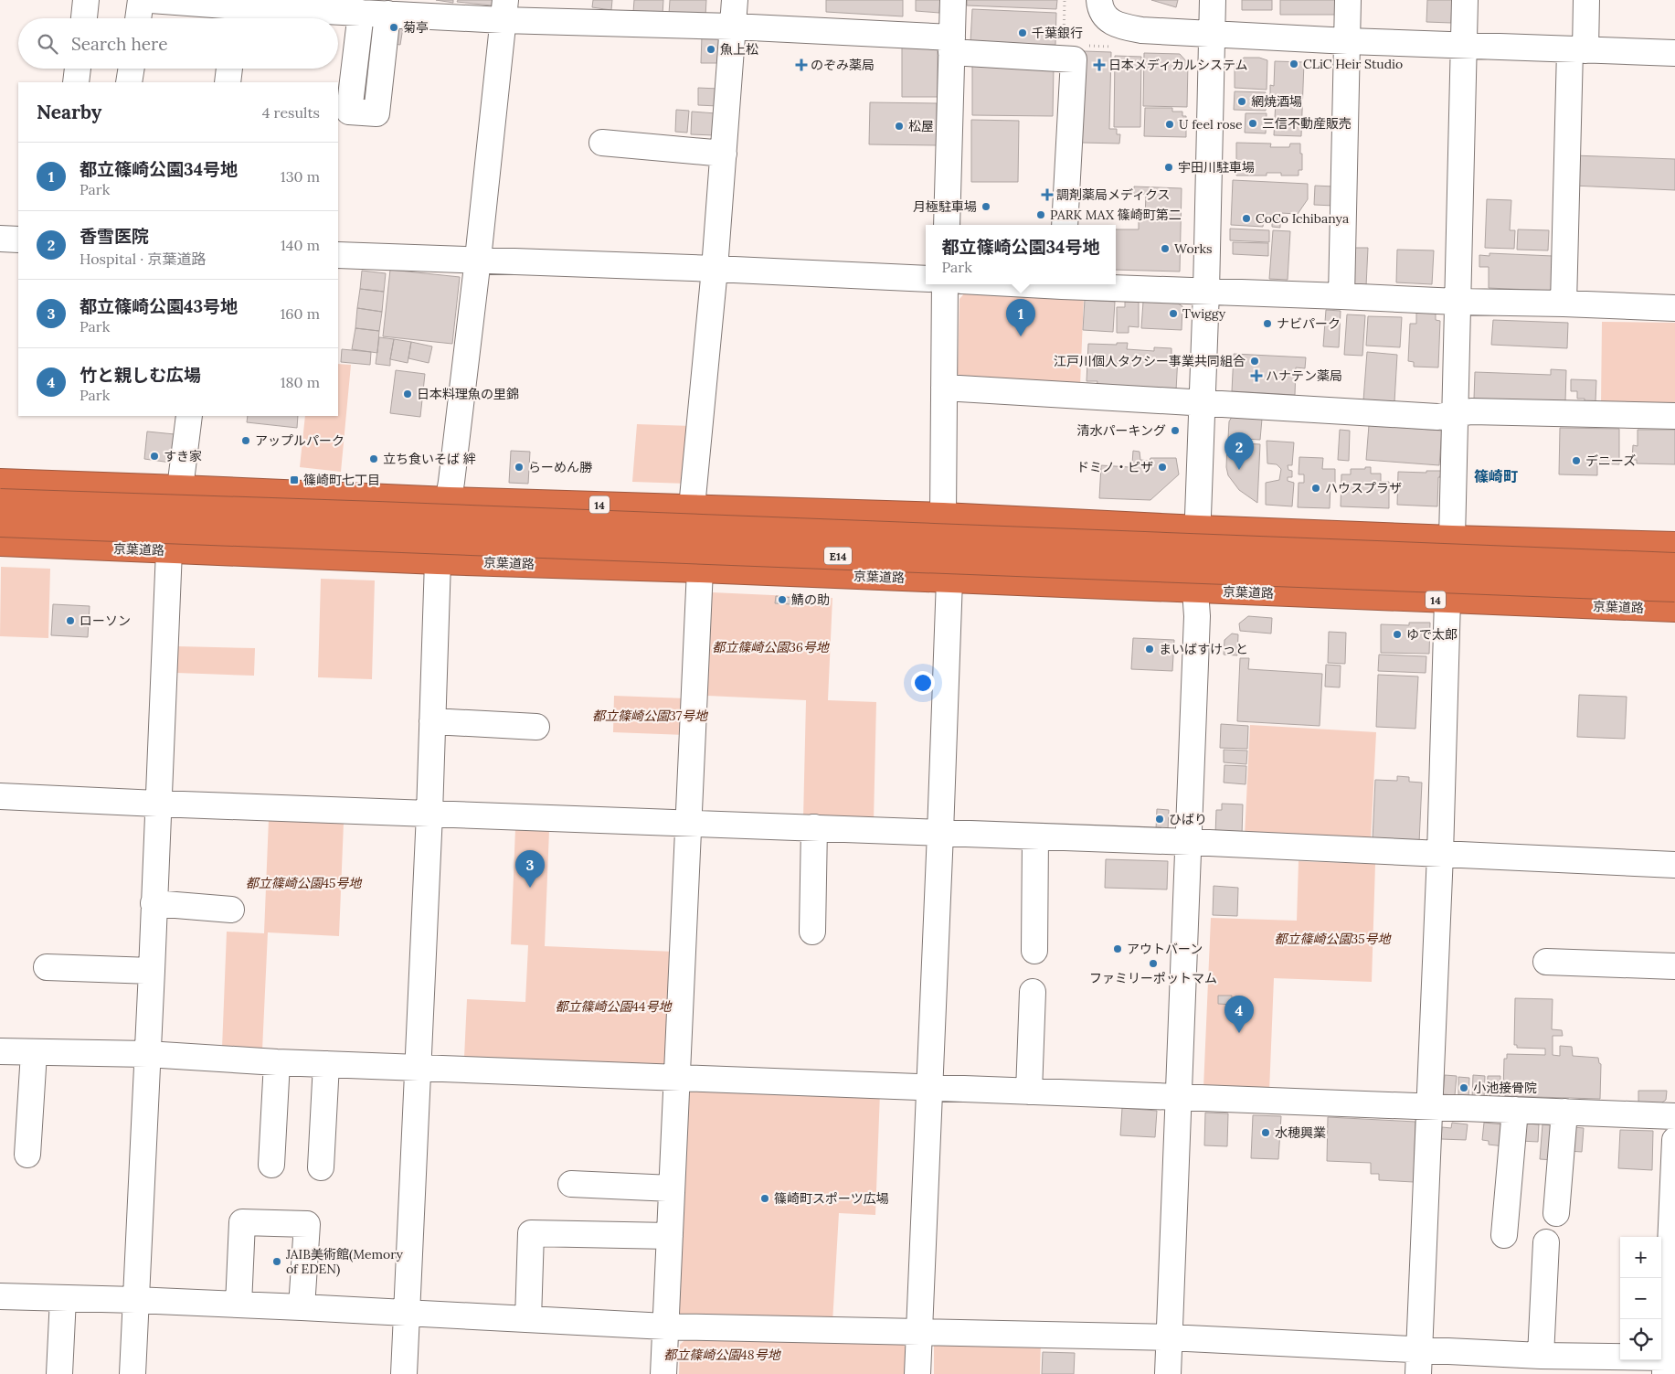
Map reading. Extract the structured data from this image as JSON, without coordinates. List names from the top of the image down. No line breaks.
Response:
{"streets":{"highway":["14","京葉道路","E14"]},"districts":["篠崎町"],"parks":["都立篠崎公園36号地","都立篠崎公園37号地","都立篠崎公園45号地","都立篠崎公園35号地","都立篠崎公園44号地","都立篠崎公園48号地"],"places":{"other":["菊亭","千葉銀行","魚上松","CLiC Heir Studio","網焼酒場","三信不動産販売","U feel rose","松屋","宇田川駐車場","月極駐車場","PARK MAX 篠崎町第二","CoCo Ichibanya","Works","Twiggy","ナビパーク","江戸川個人タクシー事業共同組合","日本料理魚の里錦","清水パーキング","アップルパーク","すき家","立ち食いそば 絆","デニーズ","らーめん勝","ドミノ・ピザ","ハウスプラザ","鯖の助","ローソン","ゆで太郎","まいばすけっと","ひばり","アウトバーン","ファミリーポットマム","小池接骨院","水穂興業","篠崎町スポーツ広場","JAIB美術館(Memory of EDEN)"],"health":["のぞみ薬局","日本メディカルシステム","調剤薬局メディクス","ハナテン薬局"],"transit":["篠崎町七丁目"]},"page":{"search":"Search here","heading":["Nearby","4 results"],"list":[{"mark":"1","name":"都立篠崎公園34号地","note":"Park","value":"130 m"},{"mark":"2","name":"香雪医院","note":"Hospital · 京葉道路","value":"140 m"},{"mark":"3","name":"都立篠崎公園43号地","note":"Park","value":"160 m"},{"mark":"4","name":"竹と親しむ広場","note":"Park","value":"180 m"}],"popup":["都立篠崎公園34号地","Park"],"pins":["1","2","3","4"],"map_buttons":["+","−"]}}
